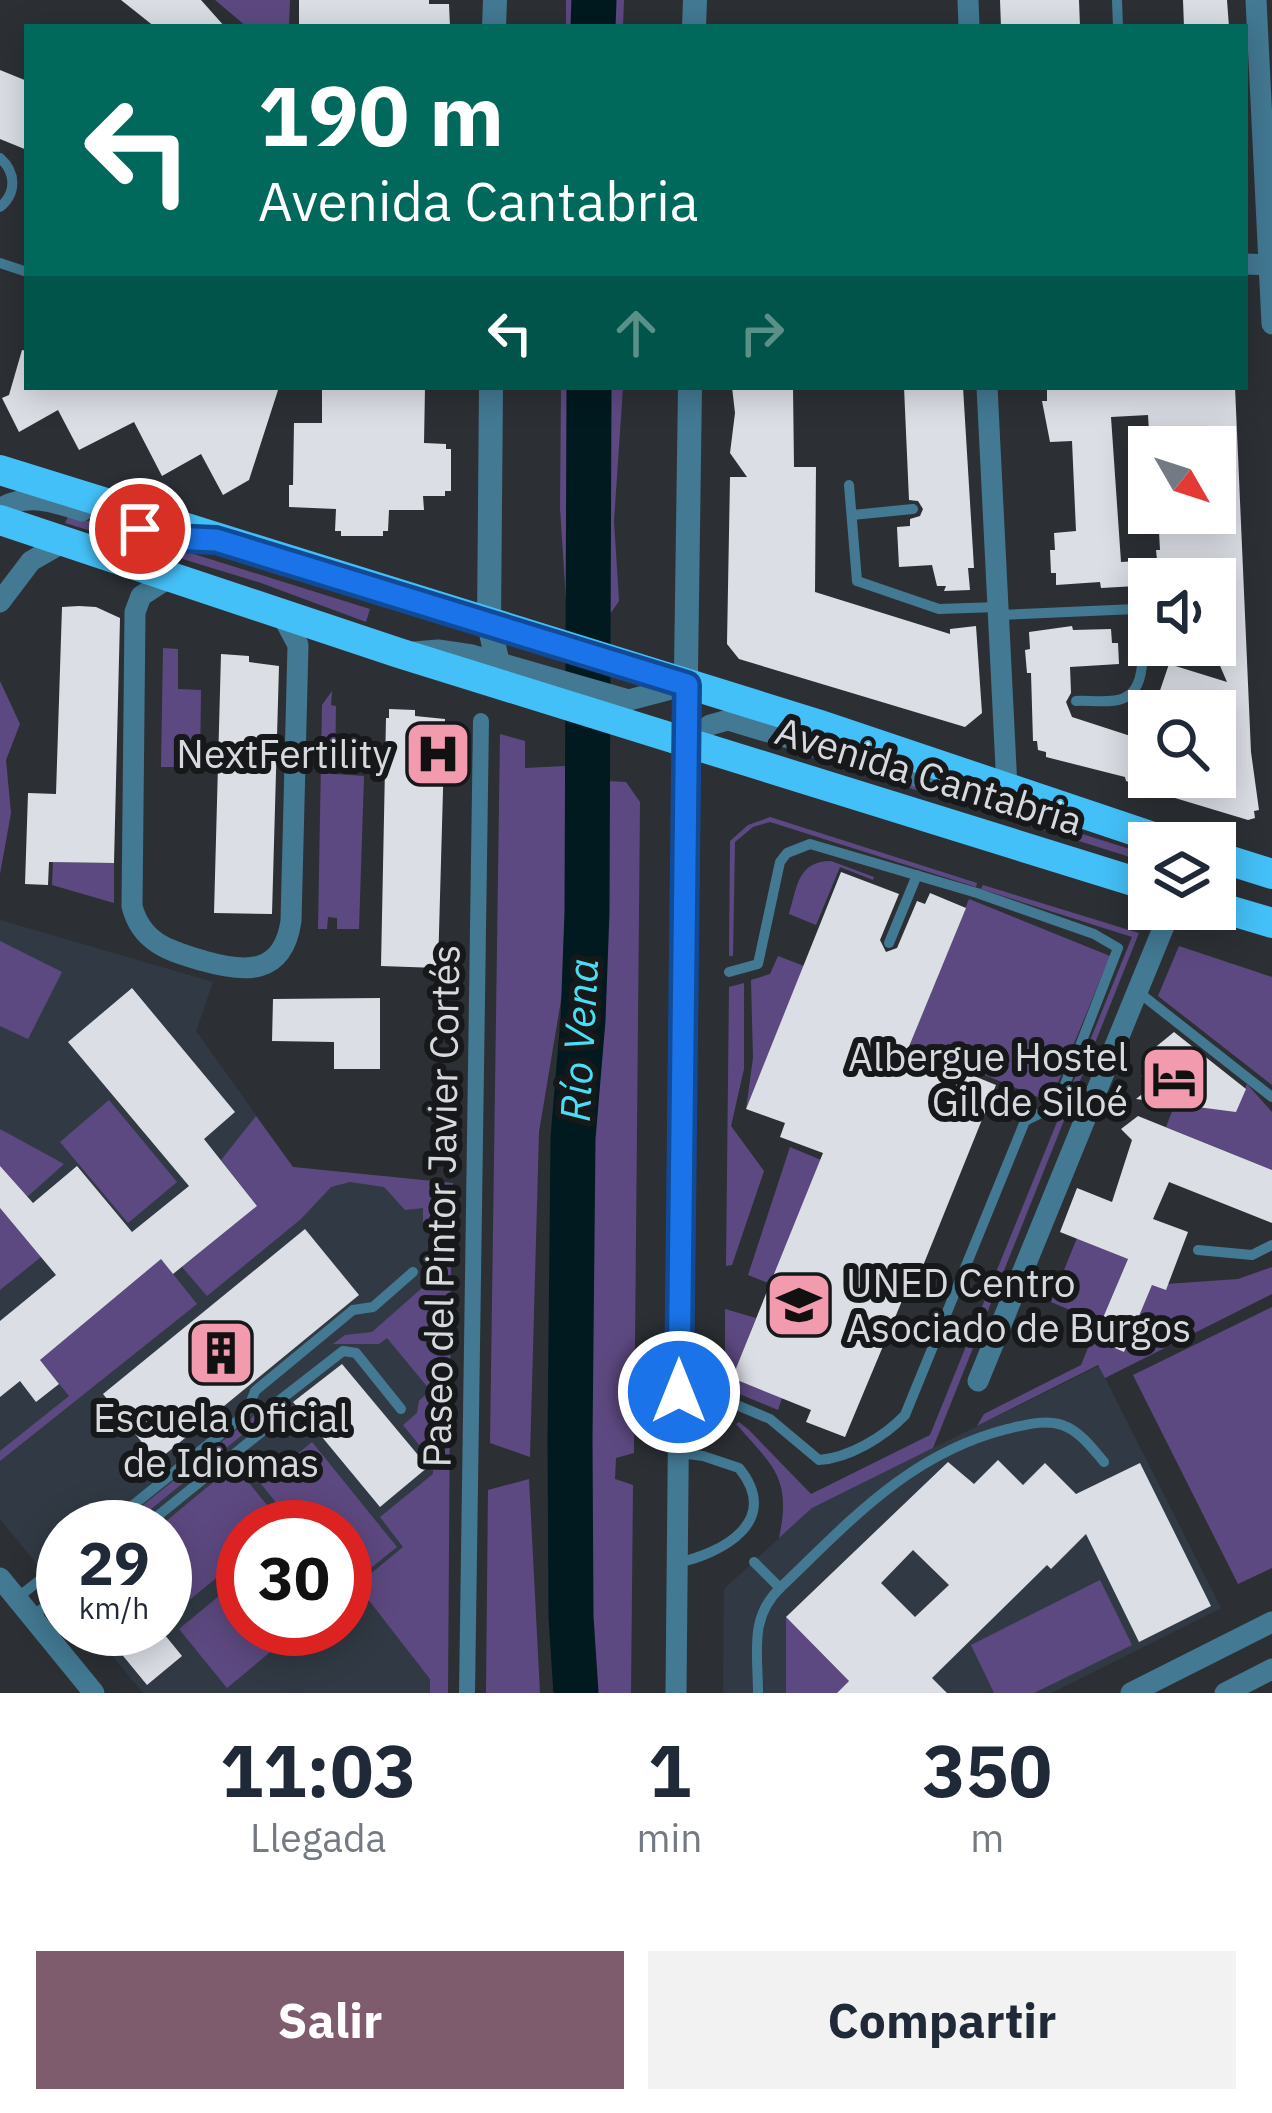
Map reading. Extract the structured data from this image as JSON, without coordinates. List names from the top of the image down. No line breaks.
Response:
{"streets":{"main road":["Avenida Cantabria"],"street":["Paseo del Pintor Javier Cortés"]},"water":["Río Vena"],"places":{"hospital":["NextFertility"],"hotel":["Albergue Hostel Gil de Siloé"],"school or university":["UNED Centro Asociado de Burgos"],"building":["Escuela Oficial de Idiomas"]},"north":"bottom right","page":{"turn":["190 m","Avenida Cantabria"],"speed":"29 km/h","limit":"30","eta":["11:03","Llegada","1","min","350","m"],"buttons":["Salir","Compartir"]}}
